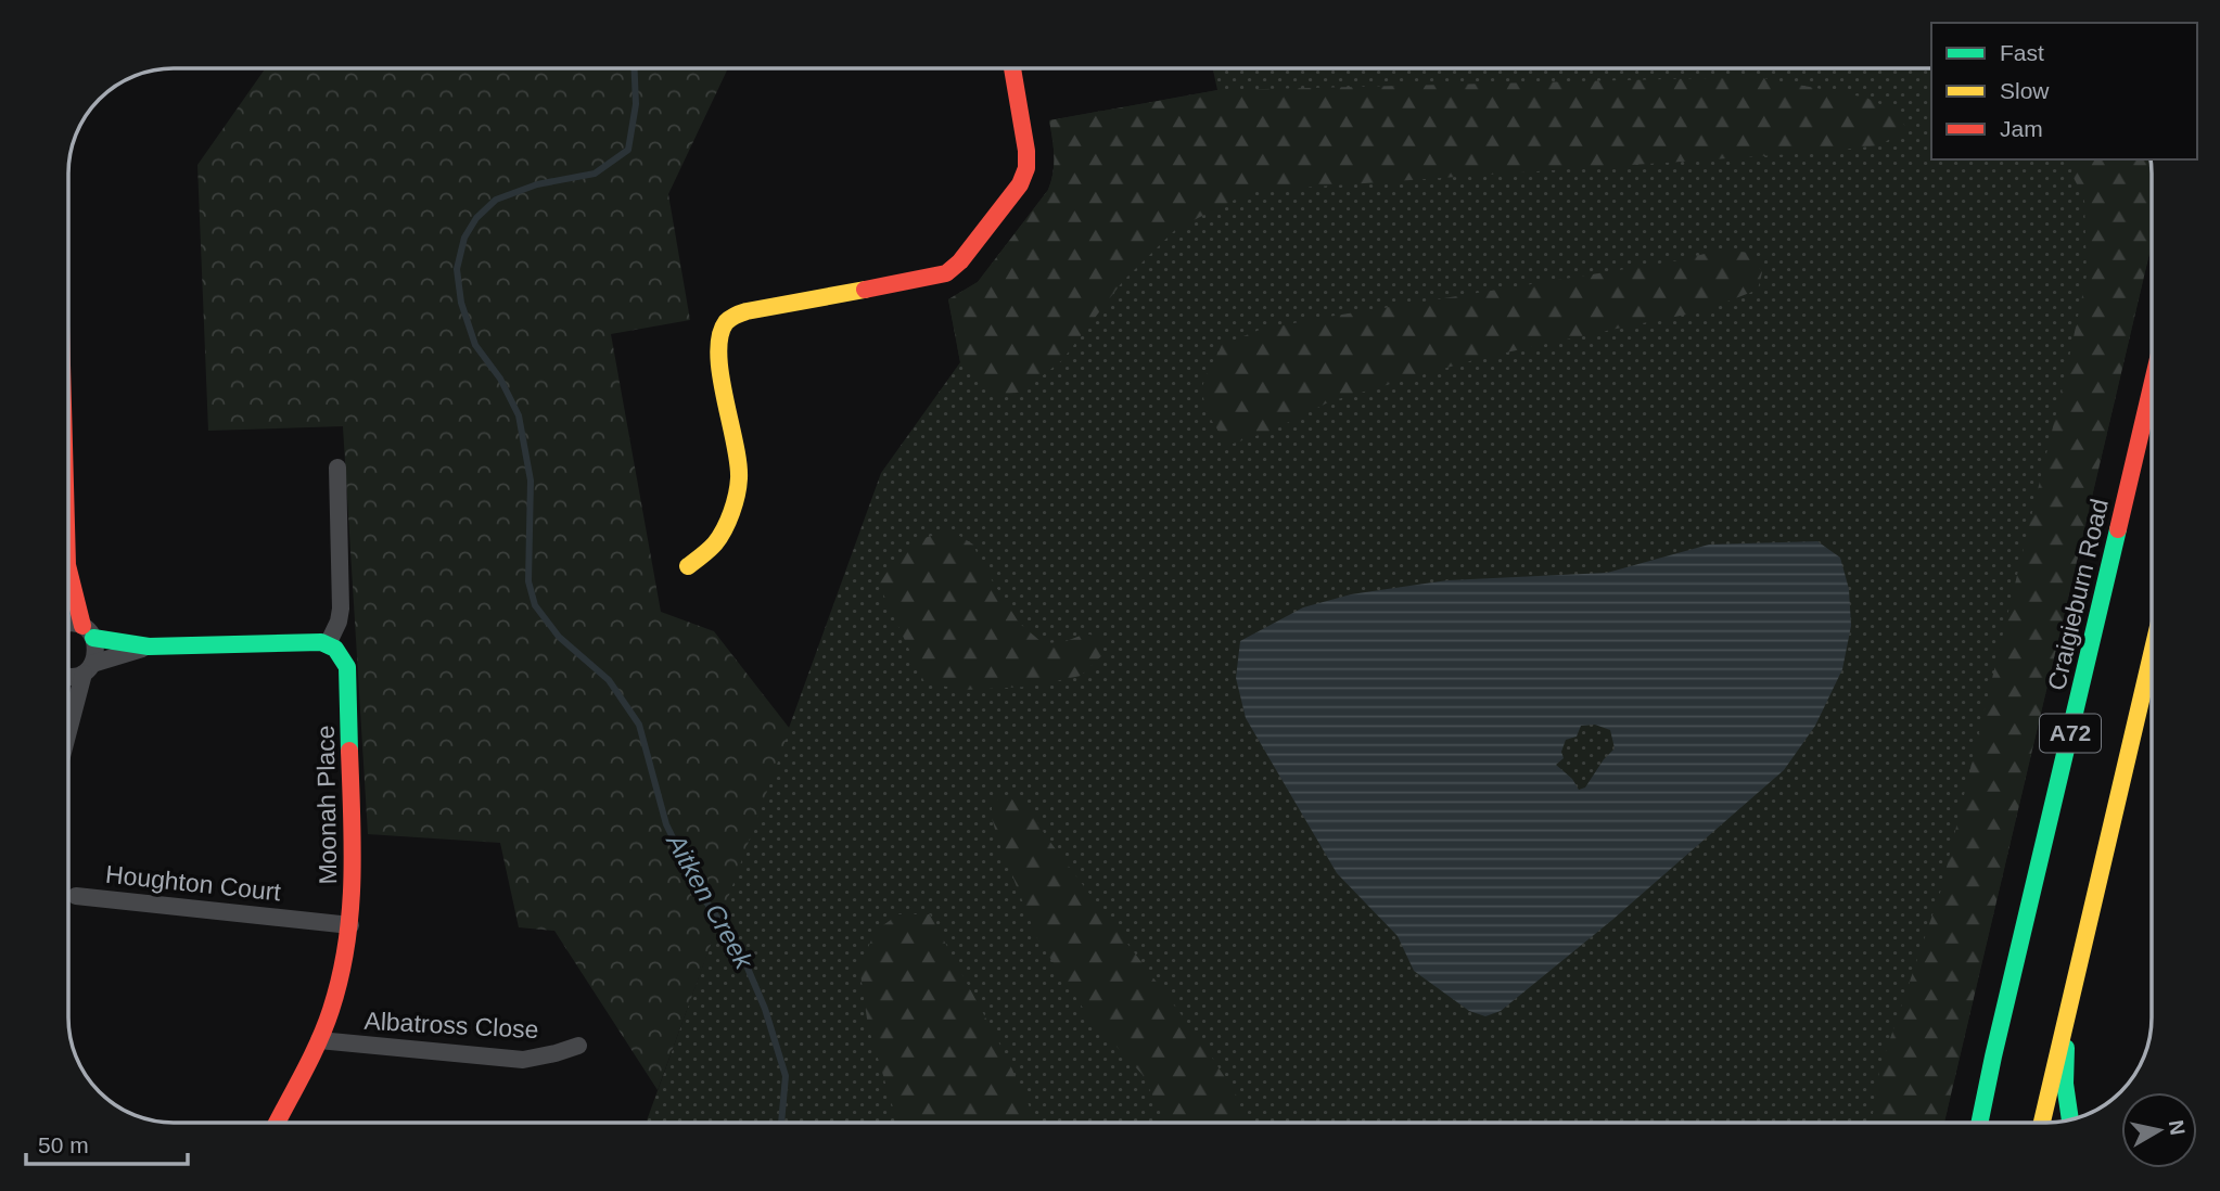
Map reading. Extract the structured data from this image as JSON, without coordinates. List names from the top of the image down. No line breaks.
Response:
{"streets":{"street":["Craigieburn Road","A72","Moonah Place","Houghton Court","Albatross Close"]},"crossings":[["Moonah Place","Houghton Court"],["Moonah Place","Albatross Close"]],"water":["Aitken Creek"],"legend":["Fast","Slow","Jam"],"scale_bar":"50 m","north":"right"}
